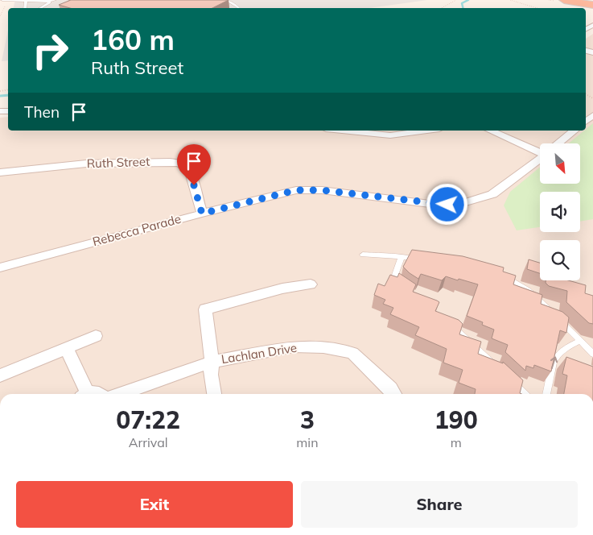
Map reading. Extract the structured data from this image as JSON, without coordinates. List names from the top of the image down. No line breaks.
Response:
{"streets":{"street":["Ruth Street","Rebecca Parade","Lachlan Drive"]},"crossings":[["Ruth Street","Rebecca Parade"]],"north":"bottom right","page":{"turn":["160 m","Ruth Street"],"then":"Then","eta":["07:22","Arrival","3","min","190","m"],"buttons":["Exit","Share"]}}
